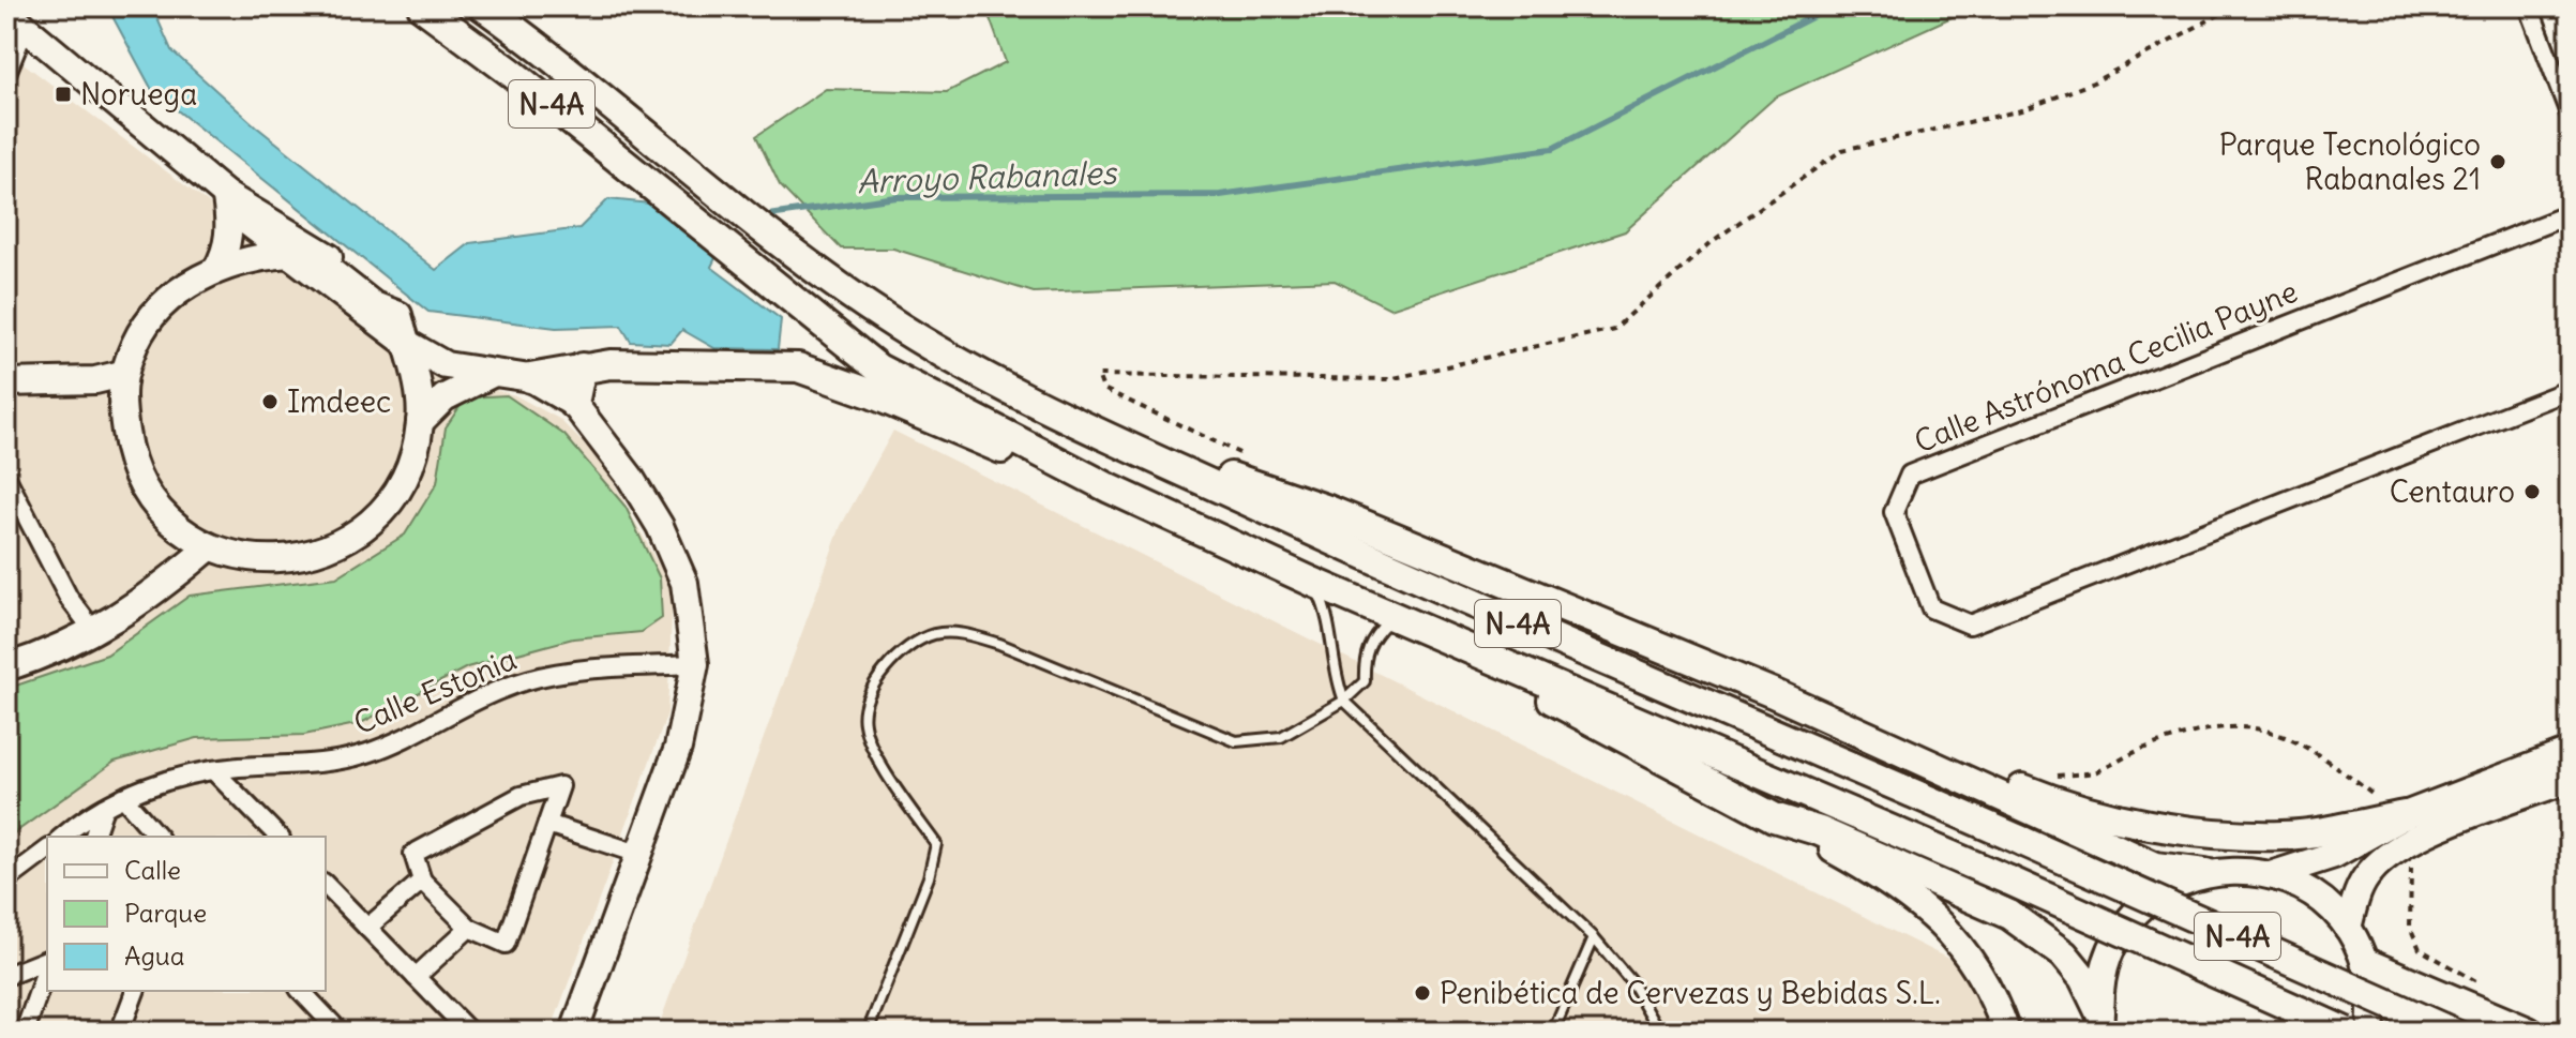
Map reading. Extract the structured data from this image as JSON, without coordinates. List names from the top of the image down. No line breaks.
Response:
{"streets":{"main road":["N-4A"],"street":["Calle Astrónoma Cecilia Payne","Calle Estonia"]},"water":["Arroyo Rabanales"],"places":{"transit":["Noruega"],"other":["Parque Tecnológico Rabanales 21","Imdeec","Centauro","Penibética de Cervezas y Bebidas S.L."]},"legend":["Calle","Parque","Agua"]}
